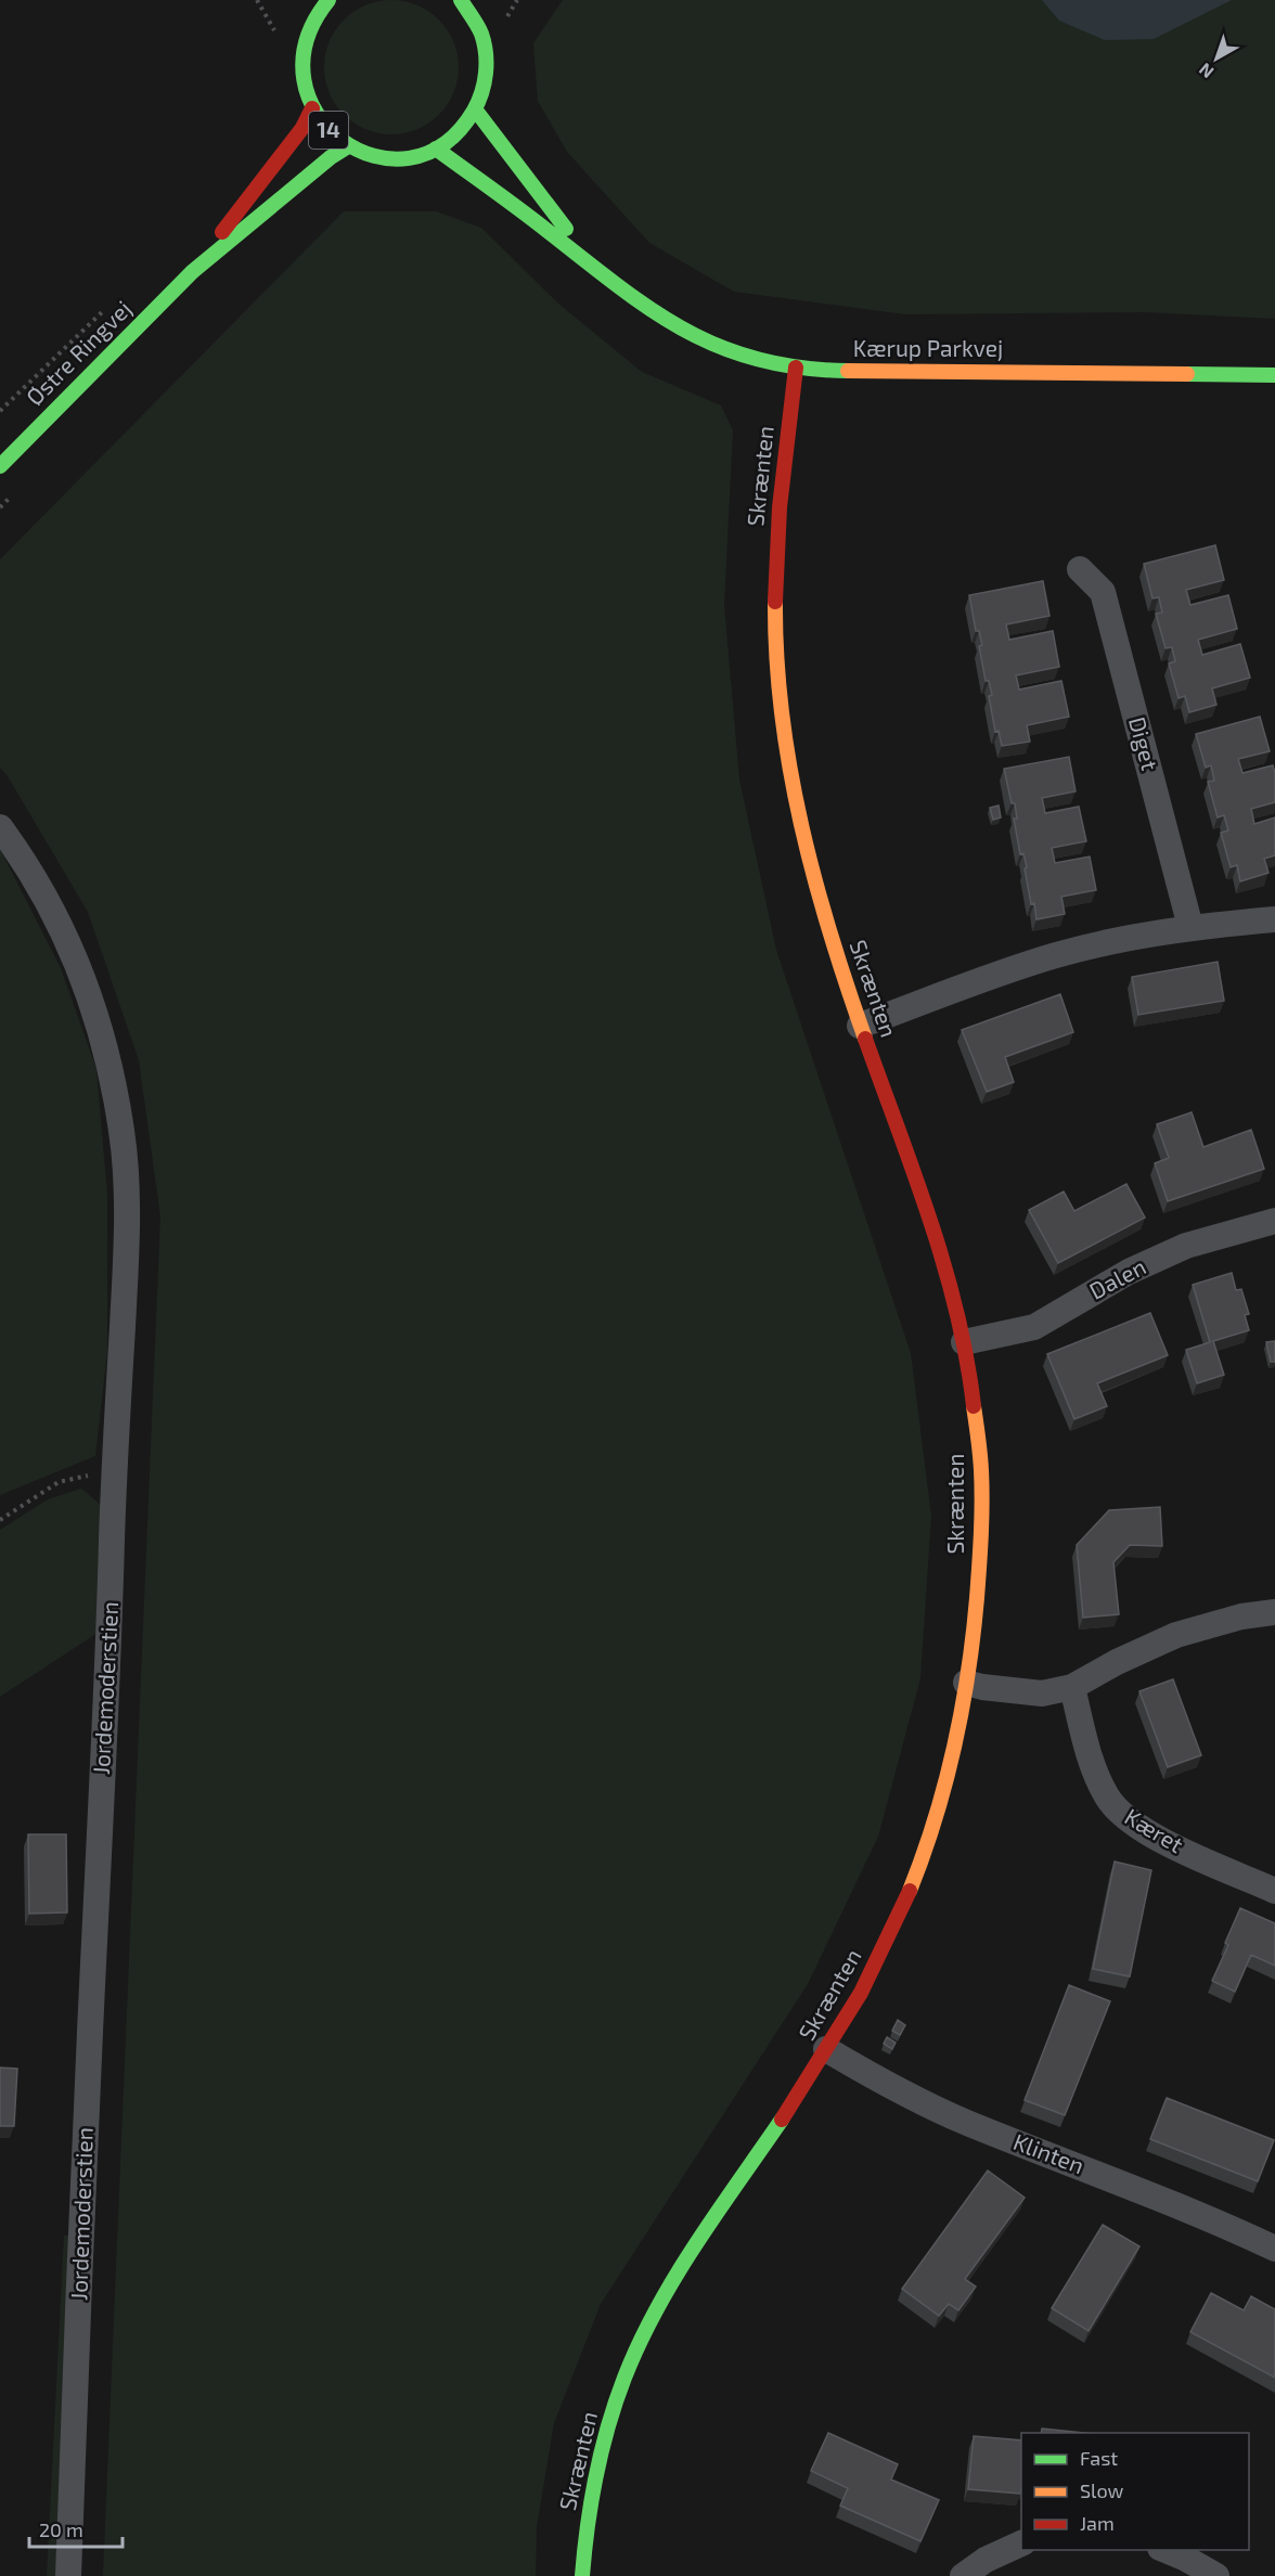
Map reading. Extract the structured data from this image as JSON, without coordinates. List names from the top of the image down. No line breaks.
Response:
{"streets":{"street":["14","Kærup Parkvej","Østre Ringvej","Skrænten","Diget","Dalen","Jordemoderstien","Kæret","Klinten"]},"crossings":[["14","Kærup Parkvej"],["14","Østre Ringvej"],["Kærup Parkvej","Skrænten"],["Skrænten","Dalen"],["Skrænten","Klinten"]],"legend":["Fast","Slow","Jam"],"scale_bar":"20 m","north":"bottom left"}
